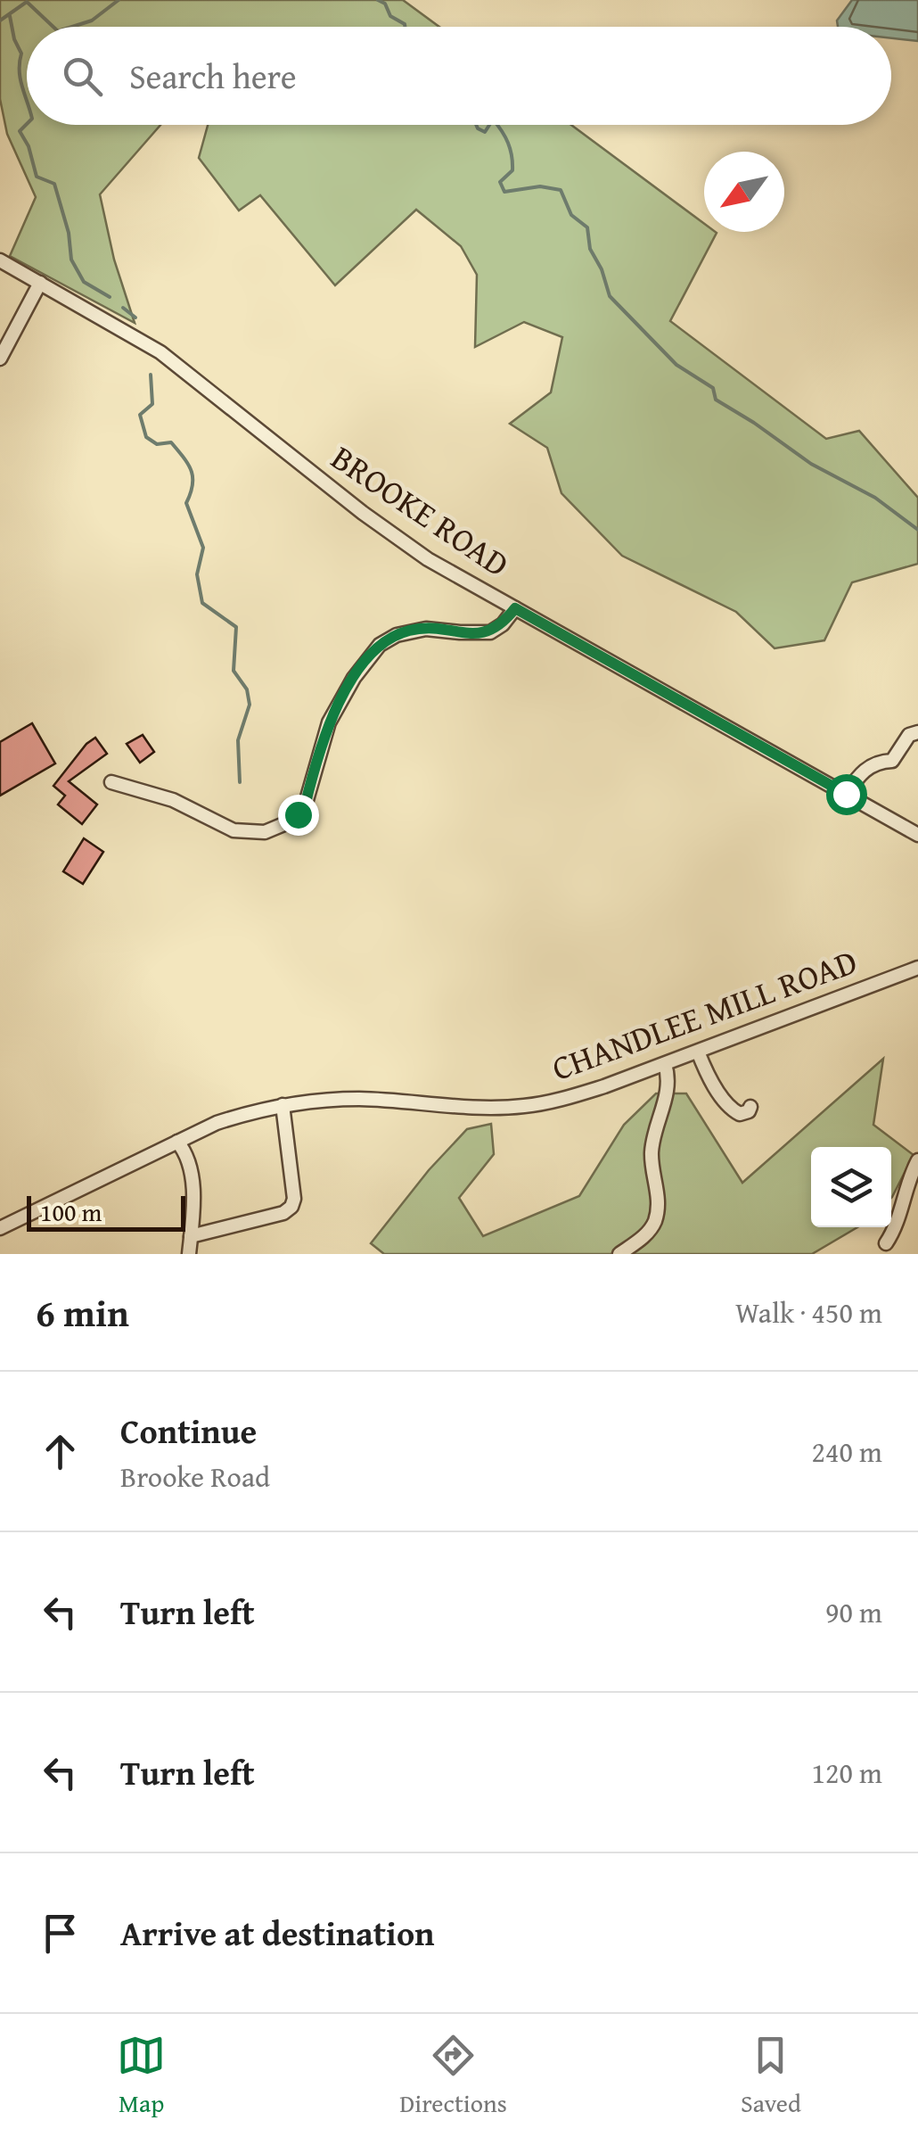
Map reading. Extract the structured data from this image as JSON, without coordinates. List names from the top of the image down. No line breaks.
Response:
{"streets":{"street":["BROOKE ROAD","CHANDLEE MILL ROAD"]},"scale_bar":"100 m","north":"bottom left","page":{"search":"Search here","scale":"100 m","heading":["6 min","Walk · 450 m"],"list":[["Continue","Brooke Road","240 m"],["Turn left","90 m"],["Turn left","120 m"],"Arrive at destination"],"nav":["Map","Directions","Saved"]}}
